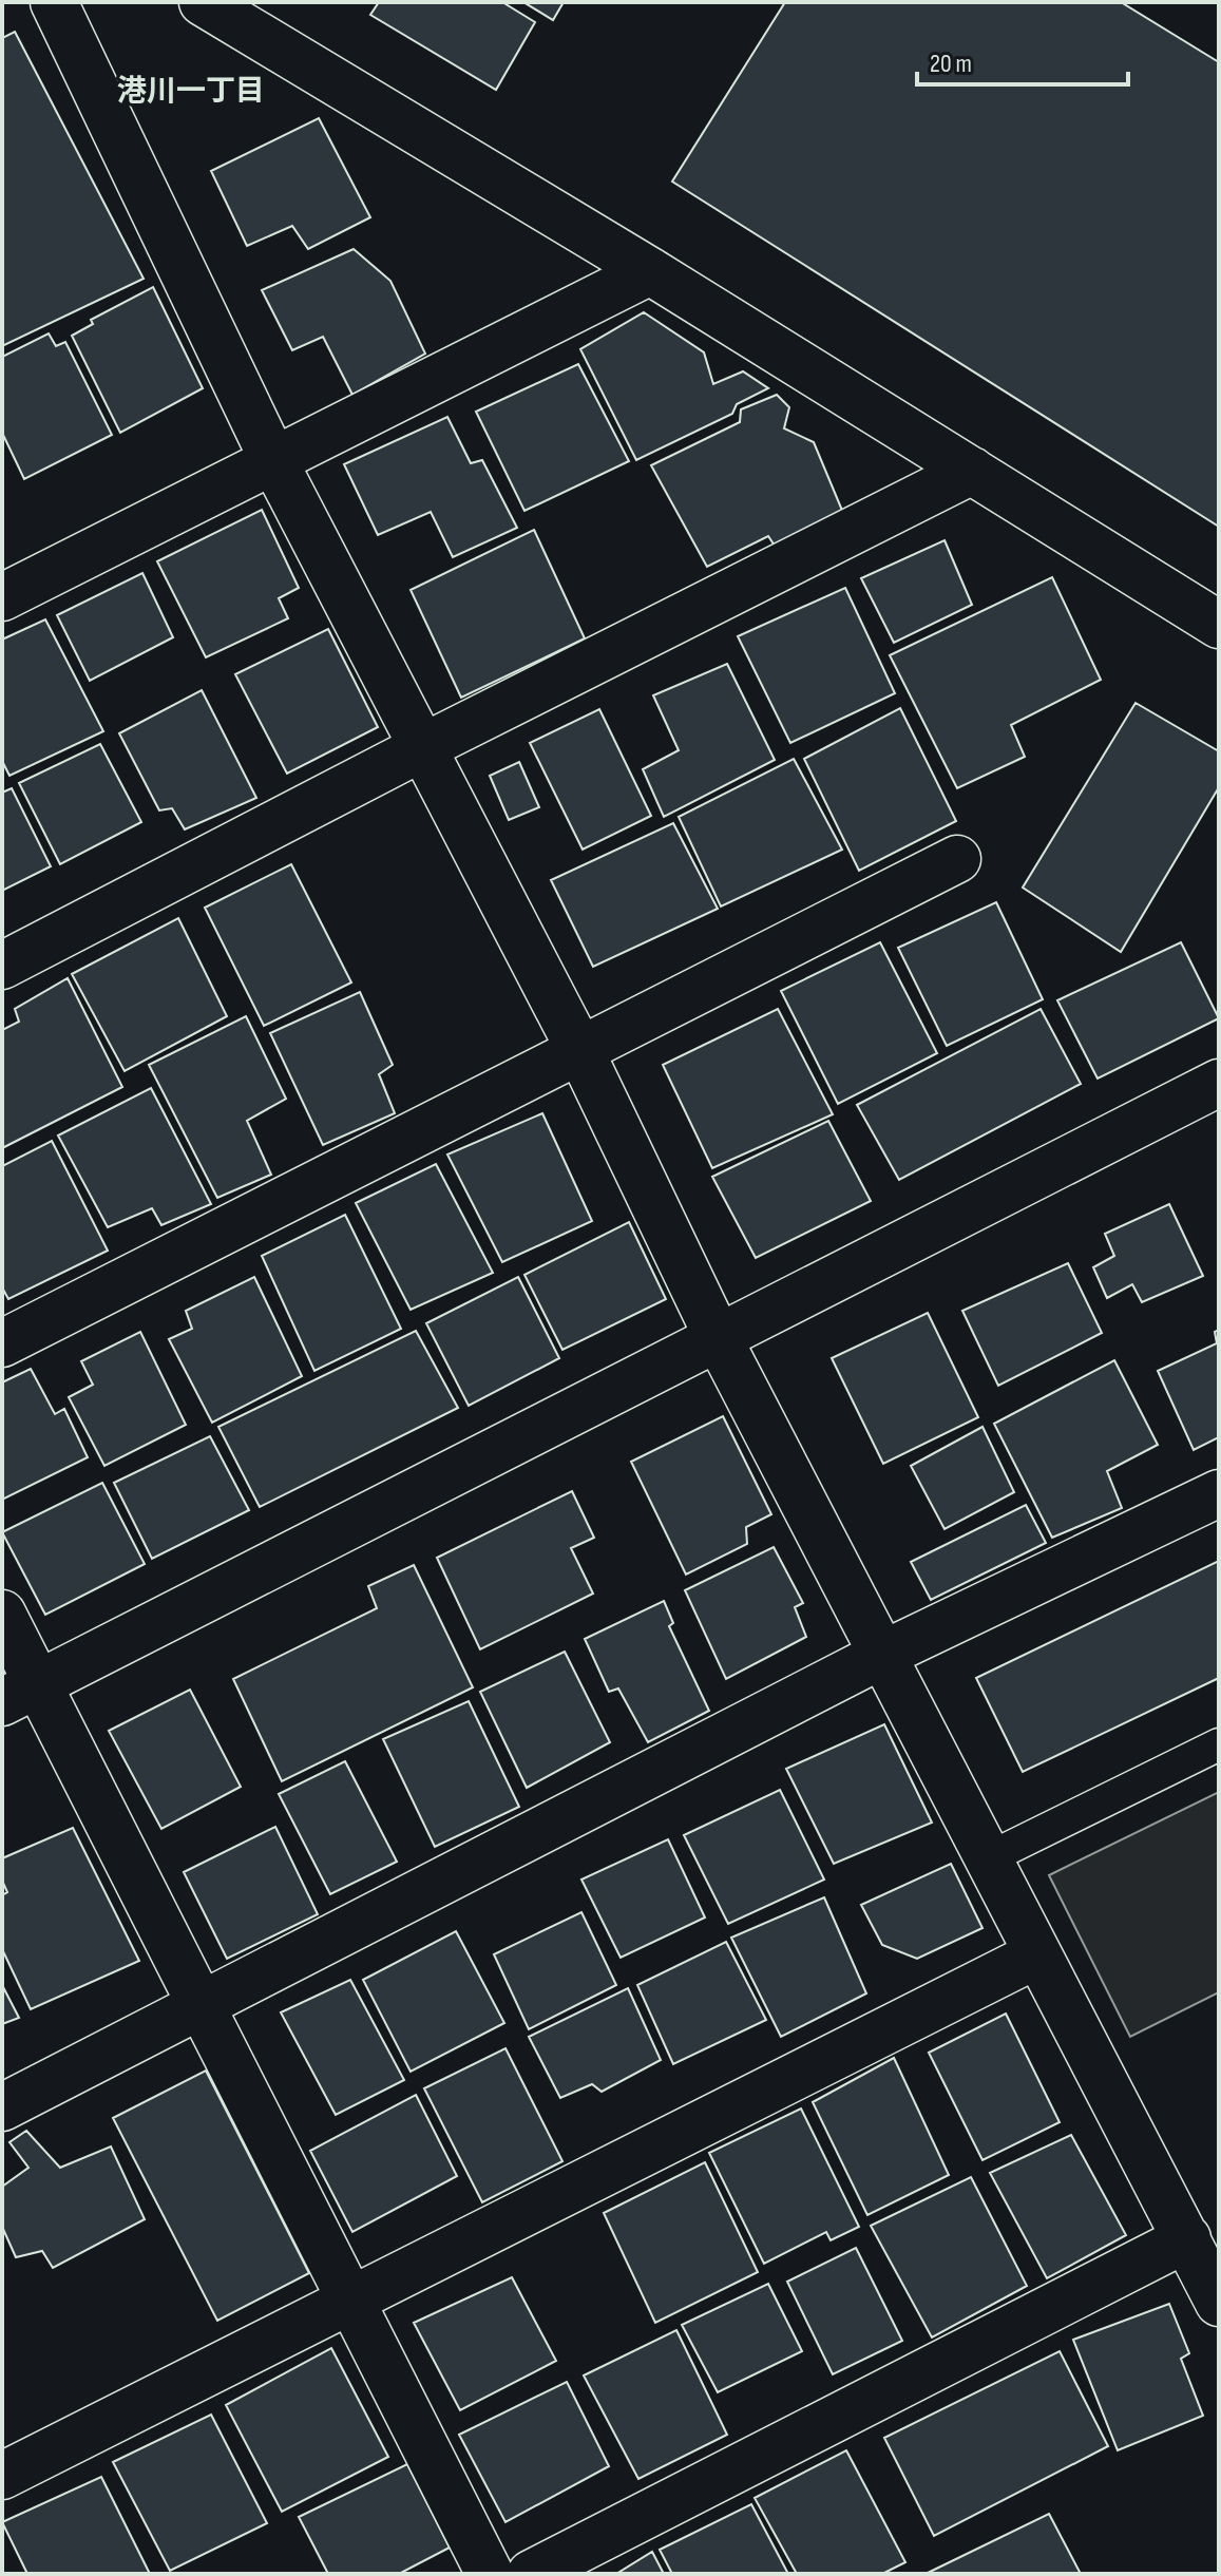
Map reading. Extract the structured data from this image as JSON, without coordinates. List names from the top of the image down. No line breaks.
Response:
{"districts":["港川一丁目"],"scale_bar":"20 m"}
